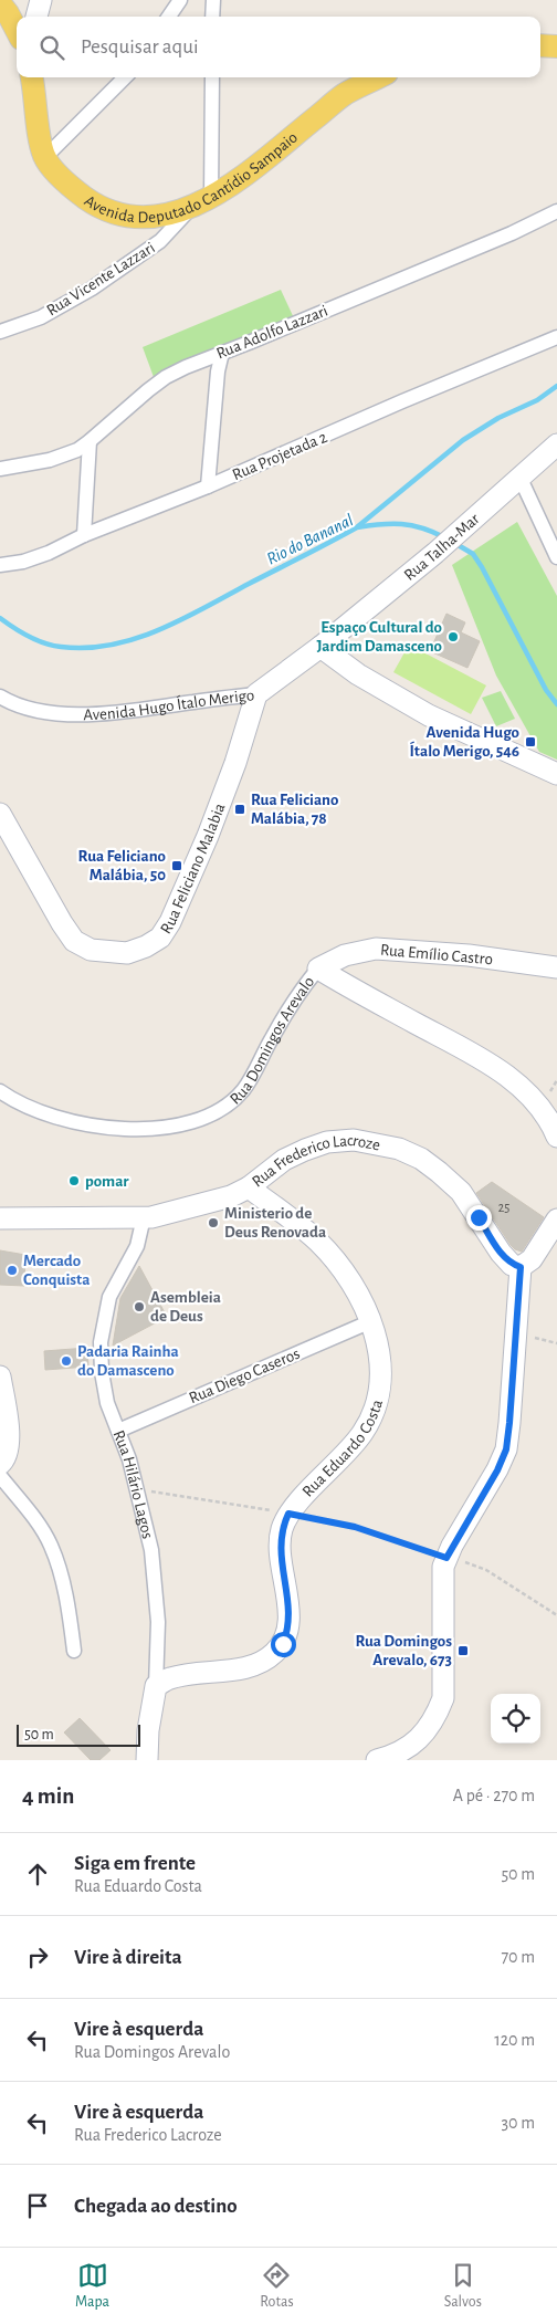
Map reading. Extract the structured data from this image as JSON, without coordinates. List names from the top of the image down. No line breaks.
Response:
{"streets":{"main road":["Avenida Deputado Cantídio Sampaio"],"street":["Rua Vicente Lazzari","Rua Adolfo Lazzari","Rua Projetada 2","Rua Talha-Mar","Avenida Hugo Ítalo Merigo","Rua Feliciano Malabia","Rua Emílio Castro","Rua Domingos Arevalo","Rua Frederico Lacroze","Rua Diego Caseros","Rua Eduardo Costa","Rua Hilário Lagos"]},"crossings":[["Avenida Deputado Cantídio Sampaio","Rua Vicente Lazzari"],["Rua Talha-Mar","Avenida Hugo Ítalo Merigo"],["Avenida Hugo Ítalo Merigo","Rua Feliciano Malabia"],["Rua Emílio Castro","Rua Domingos Arevalo"],["Rua Frederico Lacroze","Rua Eduardo Costa"],["Rua Frederico Lacroze","Rua Hilário Lagos"],["Rua Diego Caseros","Rua Eduardo Costa"],["Rua Diego Caseros","Rua Hilário Lagos"],["Rua Eduardo Costa","Rua Hilário Lagos"]],"water":["Rio do Bananal"],"places":{"other":["Espaço Cultural do Jardim Damasceno","pomar","Ministerio de Deus Renovada","Mercado Conquista","Asembleia de Deus","Padaria Rainha do Damasceno"],"transit":["Avenida Hugo Ítalo Merigo, 546","Rua Feliciano Malábia, 78","Rua Feliciano Malábia, 50","Rua Domingos Arevalo, 673"]},"house_numbers":["25"],"scale_bar":"50 m","page":{"search":"Pesquisar aqui","scale":"50 m","heading":["4 min","A pé · 270 m"],"list":[["Siga em frente","Rua Eduardo Costa","50 m"],["Vire à direita","70 m"],["Vire à esquerda","Rua Domingos Arevalo","120 m"],["Vire à esquerda","Rua Frederico Lacroze","30 m"],"Chegada ao destino"],"nav":["Mapa","Rotas","Salvos"]}}
